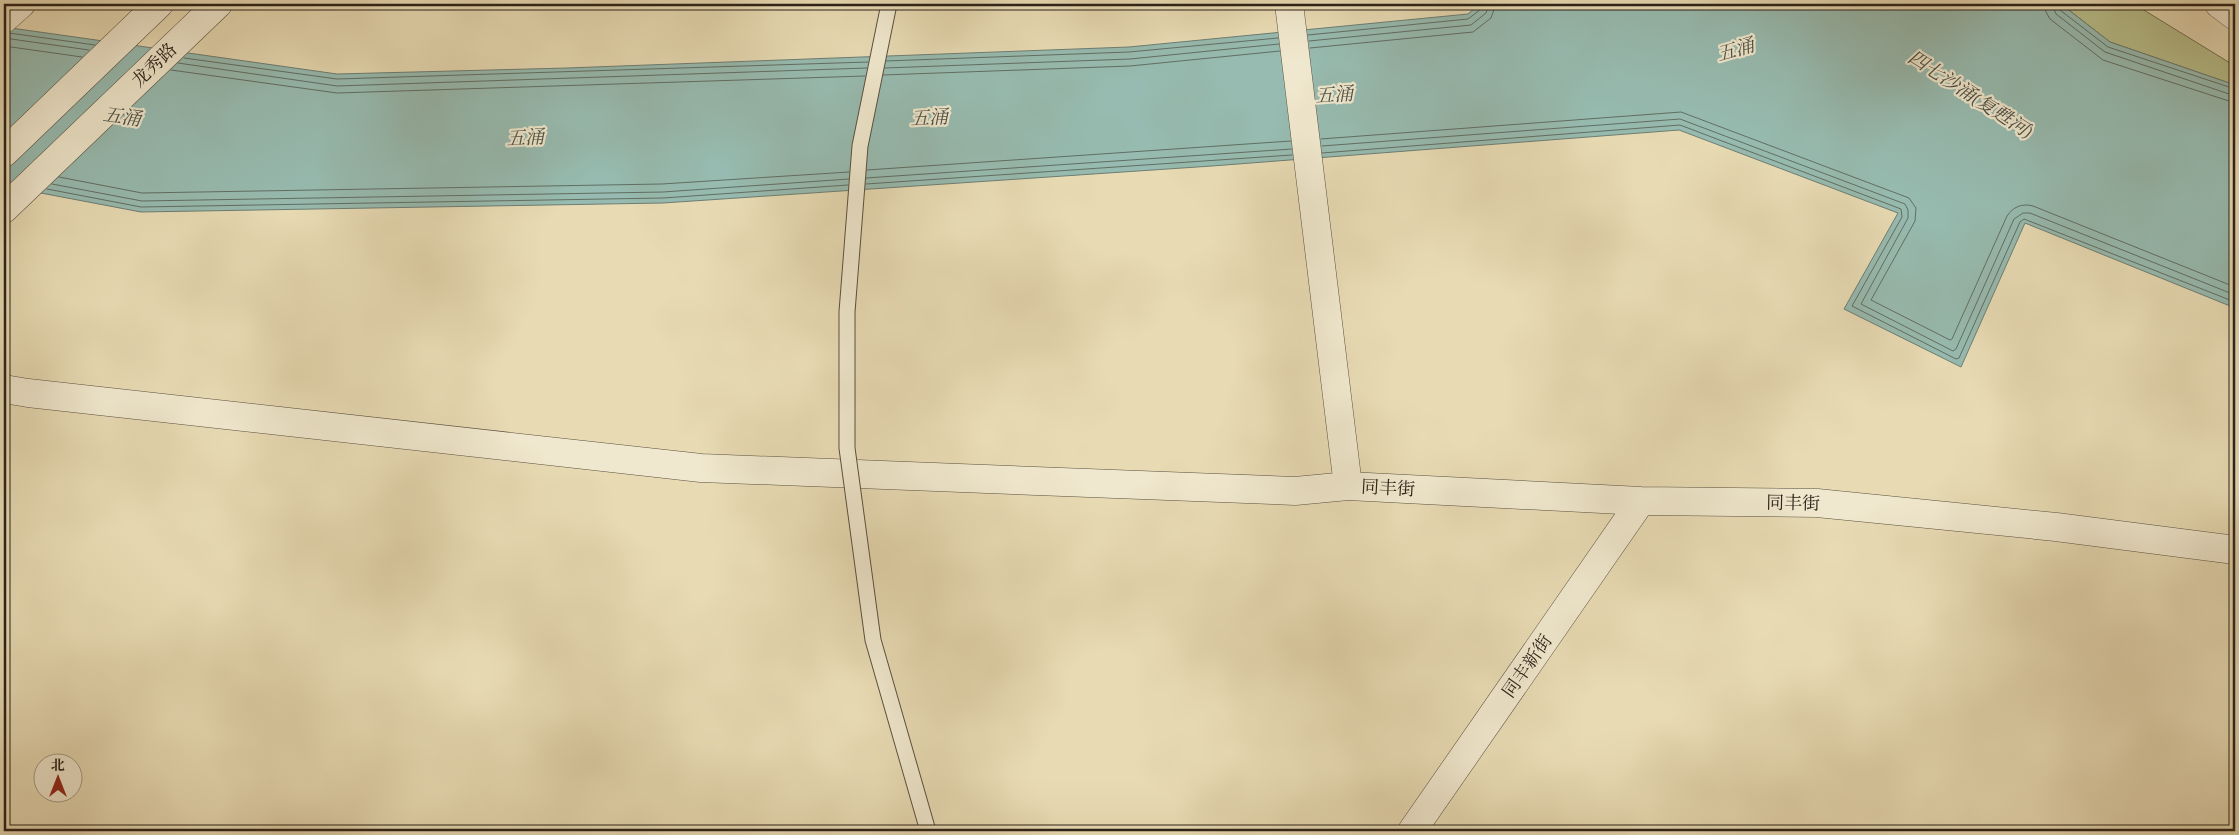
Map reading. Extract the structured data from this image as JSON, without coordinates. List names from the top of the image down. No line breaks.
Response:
{"streets":{"street":["龙秀路","同丰街","同丰新街"]},"crossings":[["同丰街","同丰新街"]],"water":["五涌","四七沙涌(复甦河)"],"north":"top"}
